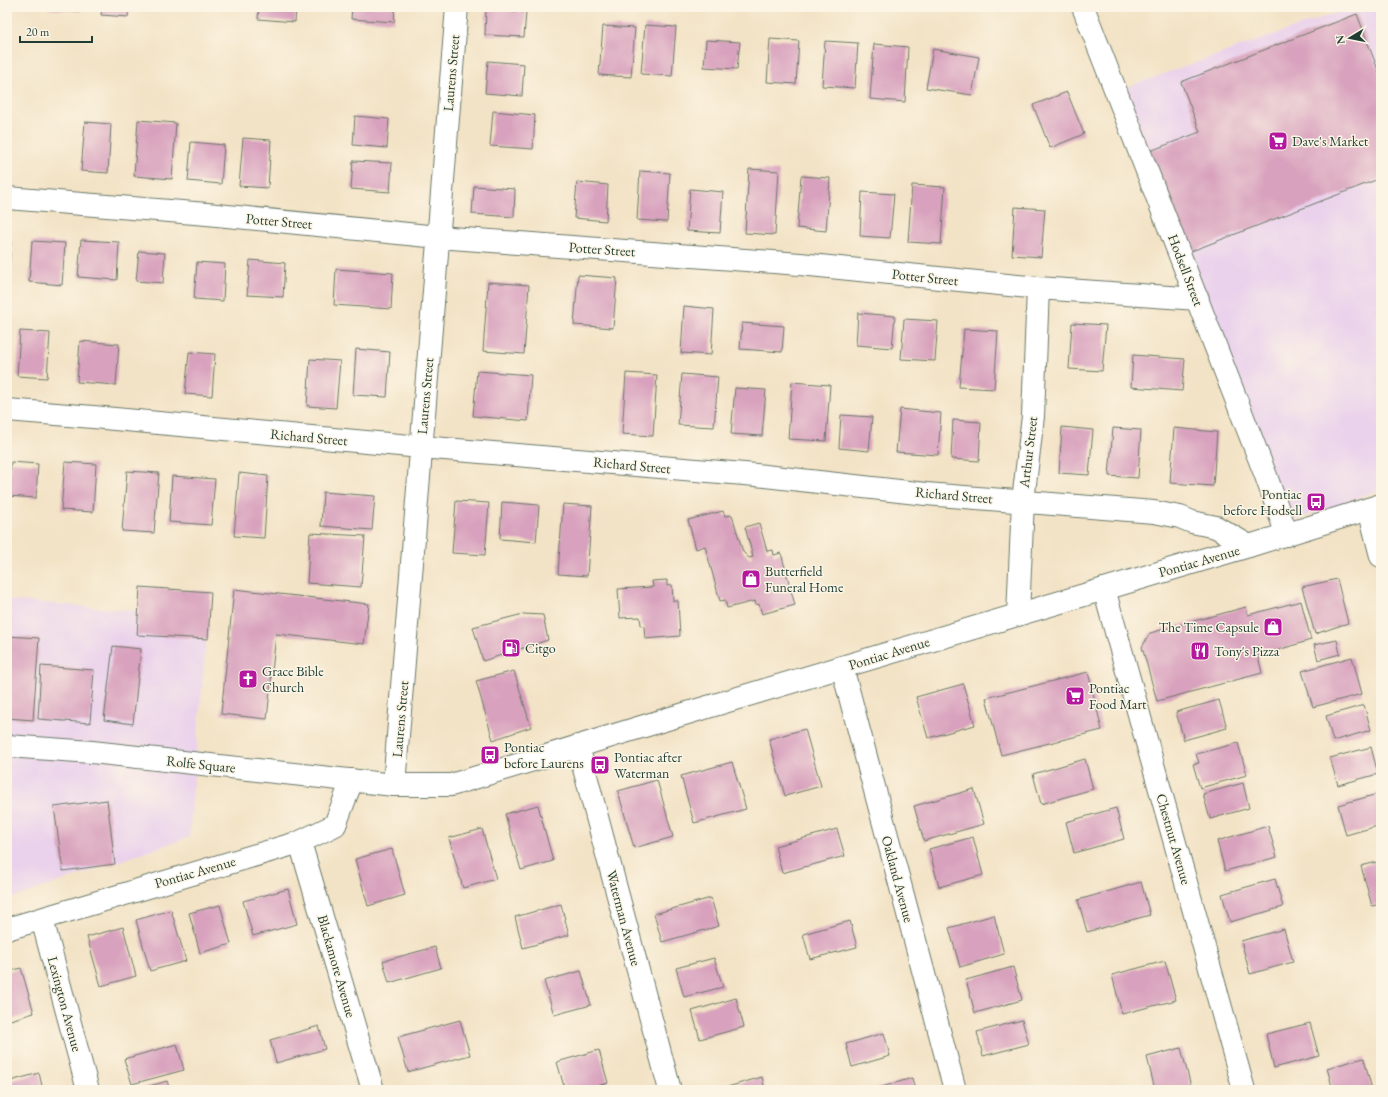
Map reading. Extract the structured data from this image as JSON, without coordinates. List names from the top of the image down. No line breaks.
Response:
{"streets":{"street":["Laurens Street","Potter Street","Hodsell Street","Richard Street","Arthur Street","Pontiac Avenue","Rolfe Square","Chestnut Avenue","Oakland Avenue","Waterman Avenue","Blackamore Avenue","Lexington Avenue"]},"crossings":[["Laurens Street","Potter Street"],["Laurens Street","Richard Street"],["Laurens Street","Pontiac Avenue"],["Laurens Street","Rolfe Square"],["Potter Street","Hodsell Street"],["Potter Street","Arthur Street"],["Hodsell Street","Pontiac Avenue"],["Richard Street","Arthur Street"],["Richard Street","Pontiac Avenue"],["Arthur Street","Pontiac Avenue"],["Pontiac Avenue","Rolfe Square"],["Pontiac Avenue","Chestnut Avenue"],["Pontiac Avenue","Oakland Avenue"],["Pontiac Avenue","Waterman Avenue"],["Pontiac Avenue","Blackamore Avenue"],["Pontiac Avenue","Lexington Avenue"]],"places":{"supermarket":["Dave's Market","Pontiac Food Mart"],"bus stop":["Pontiac before Hodsell","Pontiac before Laurens","Pontiac after Waterman"],"shop":["Butterfield Funeral Home","The Time Capsule"],"fuel station":["Citgo"],"restaurant":["Tony's Pizza"],"church":["Grace Bible Church"]},"scale_bar":"20 m","north":"left"}
